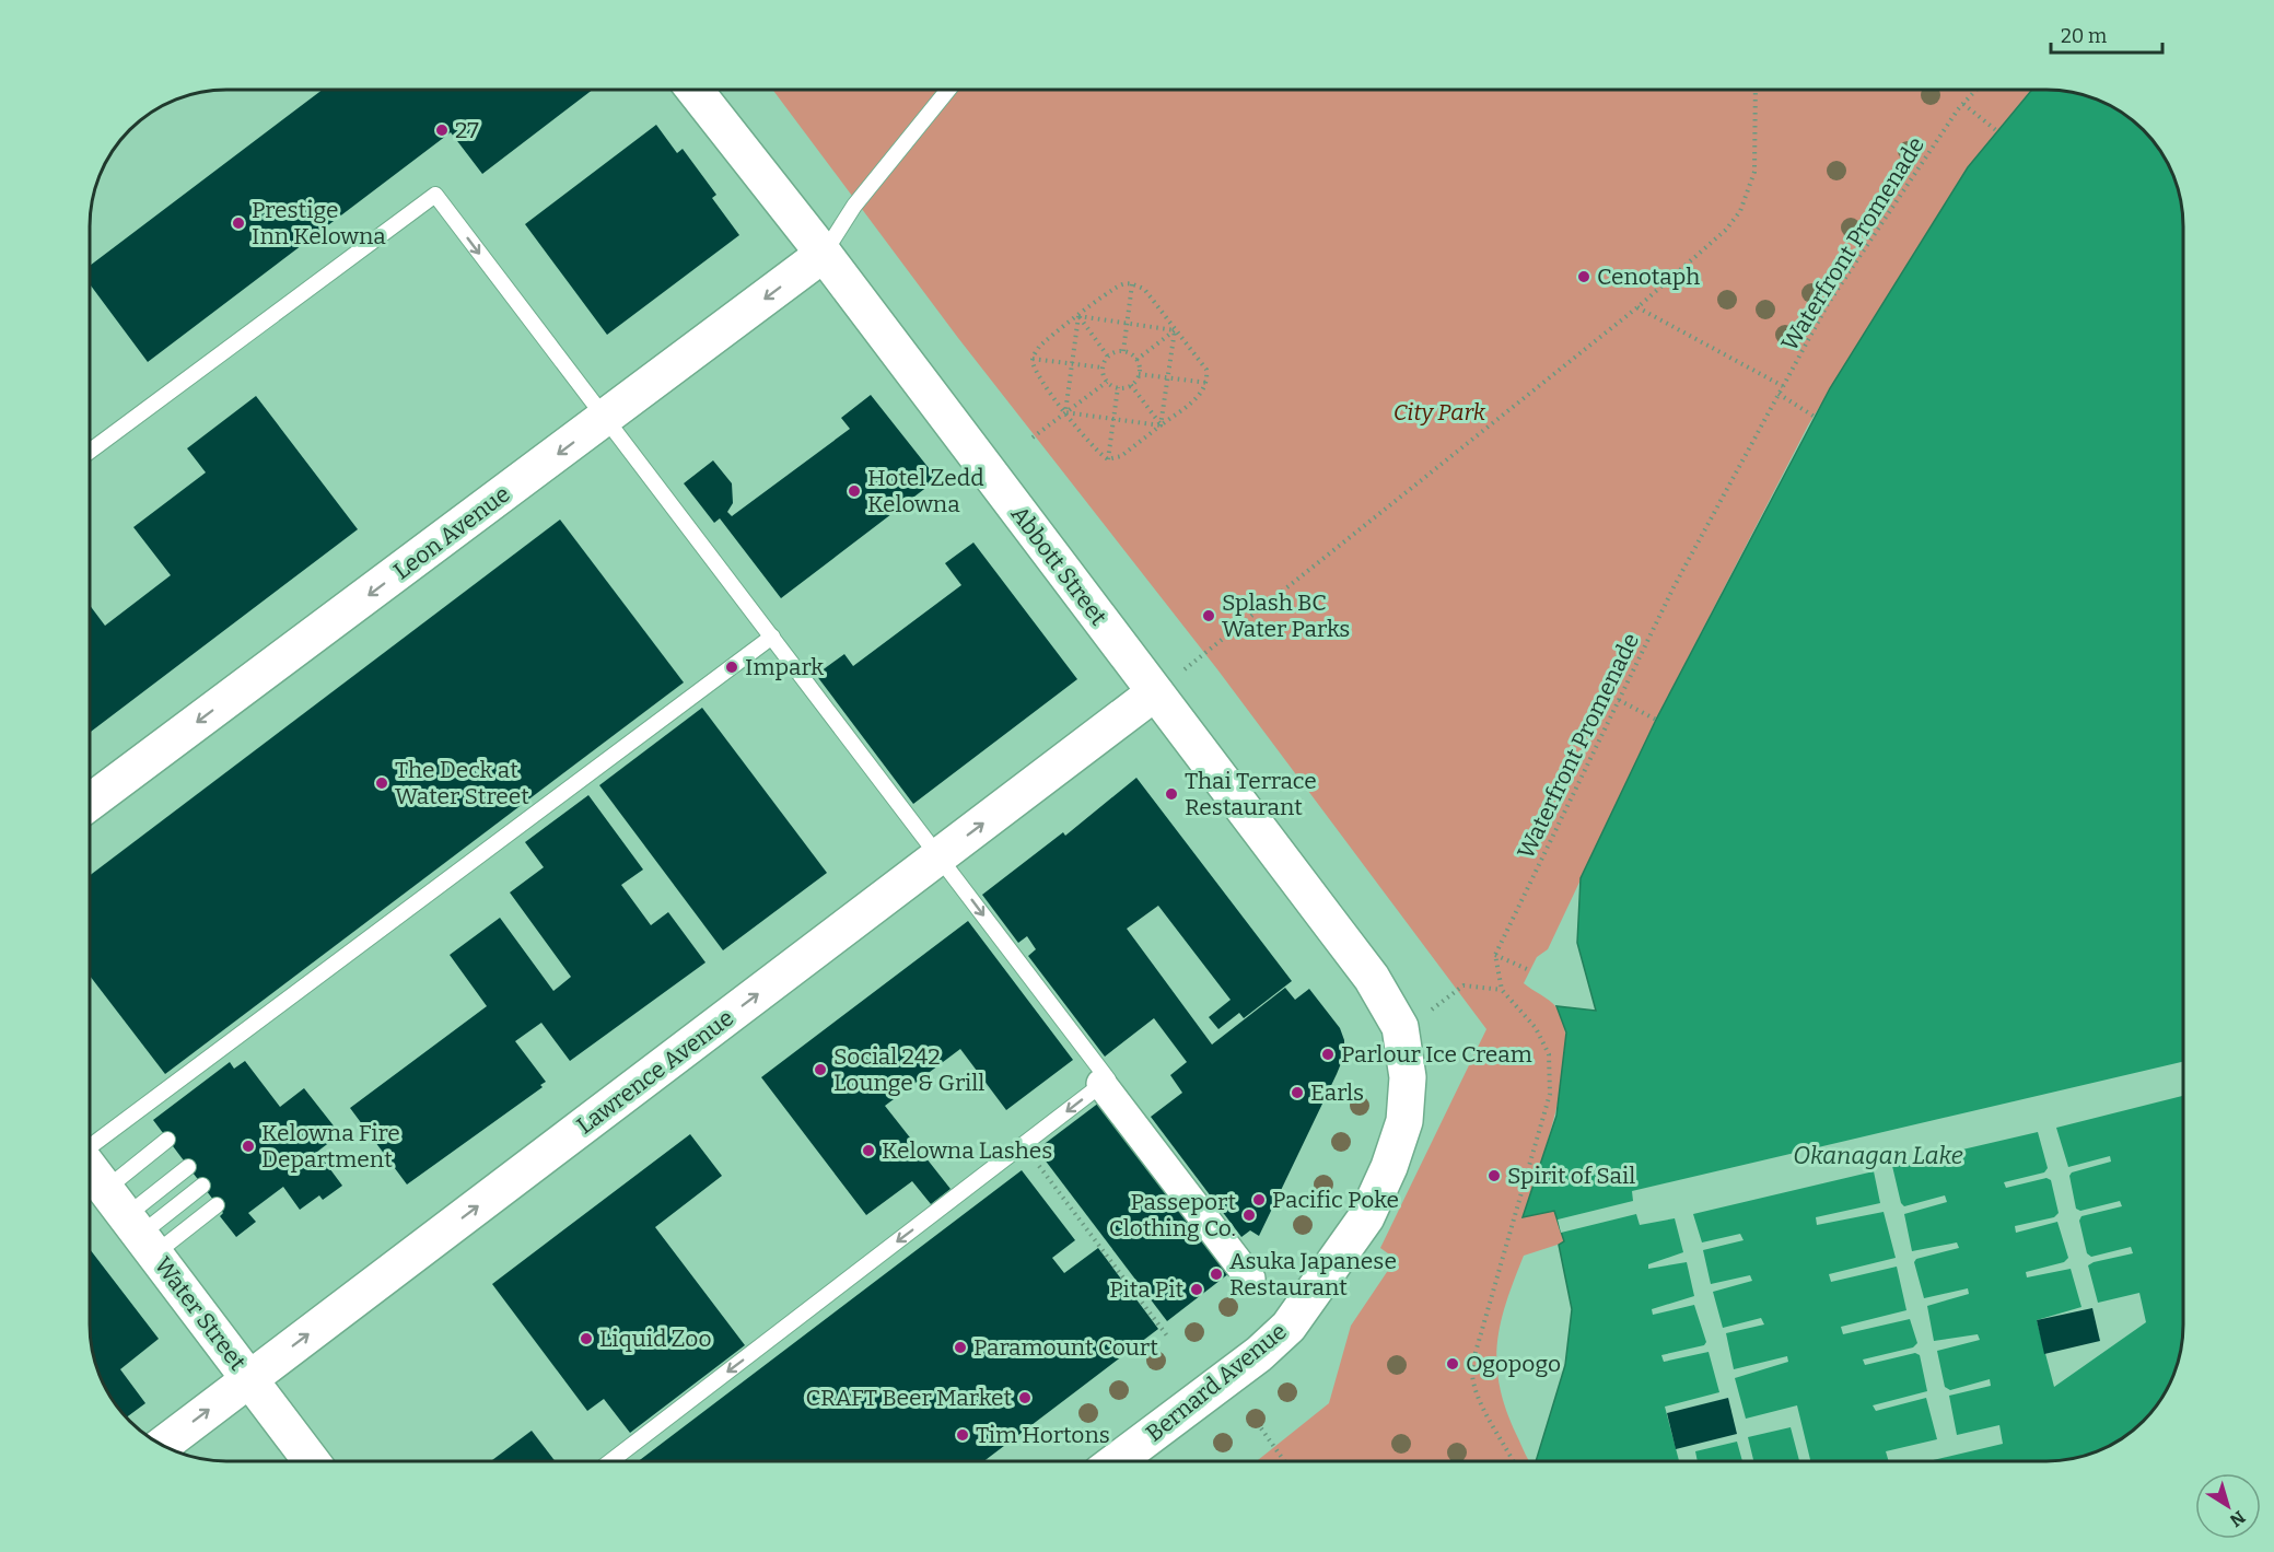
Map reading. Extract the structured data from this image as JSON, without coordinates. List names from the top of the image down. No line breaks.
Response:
{"streets":{"main road":["Leon Avenue","Abbott Street","Lawrence Avenue","Water Street","Bernard Avenue"],"path":["Waterfront Promenade"]},"crossings":[["Leon Avenue","Abbott Street"],["Abbott Street","Lawrence Avenue"],["Abbott Street","Bernard Avenue"],["Lawrence Avenue","Water Street"]],"one_way":["Leon Avenue","Lawrence Avenue"],"water":["Okanagan Lake"],"parks":["City Park"],"places":["27","Prestige Inn Kelowna","Cenotaph","Hotel Zedd Kelowna","Splash BC Water Parks","Impark","The Deck at Water Street","Thai Terrace Restaurant","Parlour Ice Cream","Social 242 Lounge & Grill","Earls","Kelowna Fire Department","Kelowna Lashes","Spirit of Sail","Pacific Poke","Passeport Clothing Co.","Asuka Japanese Restaurant","Pita Pit","Liquid Zoo","Paramount Court","Ogopogo","CRAFT Beer Market","Tim Hortons"],"scale_bar":"20 m","north":"bottom right"}
